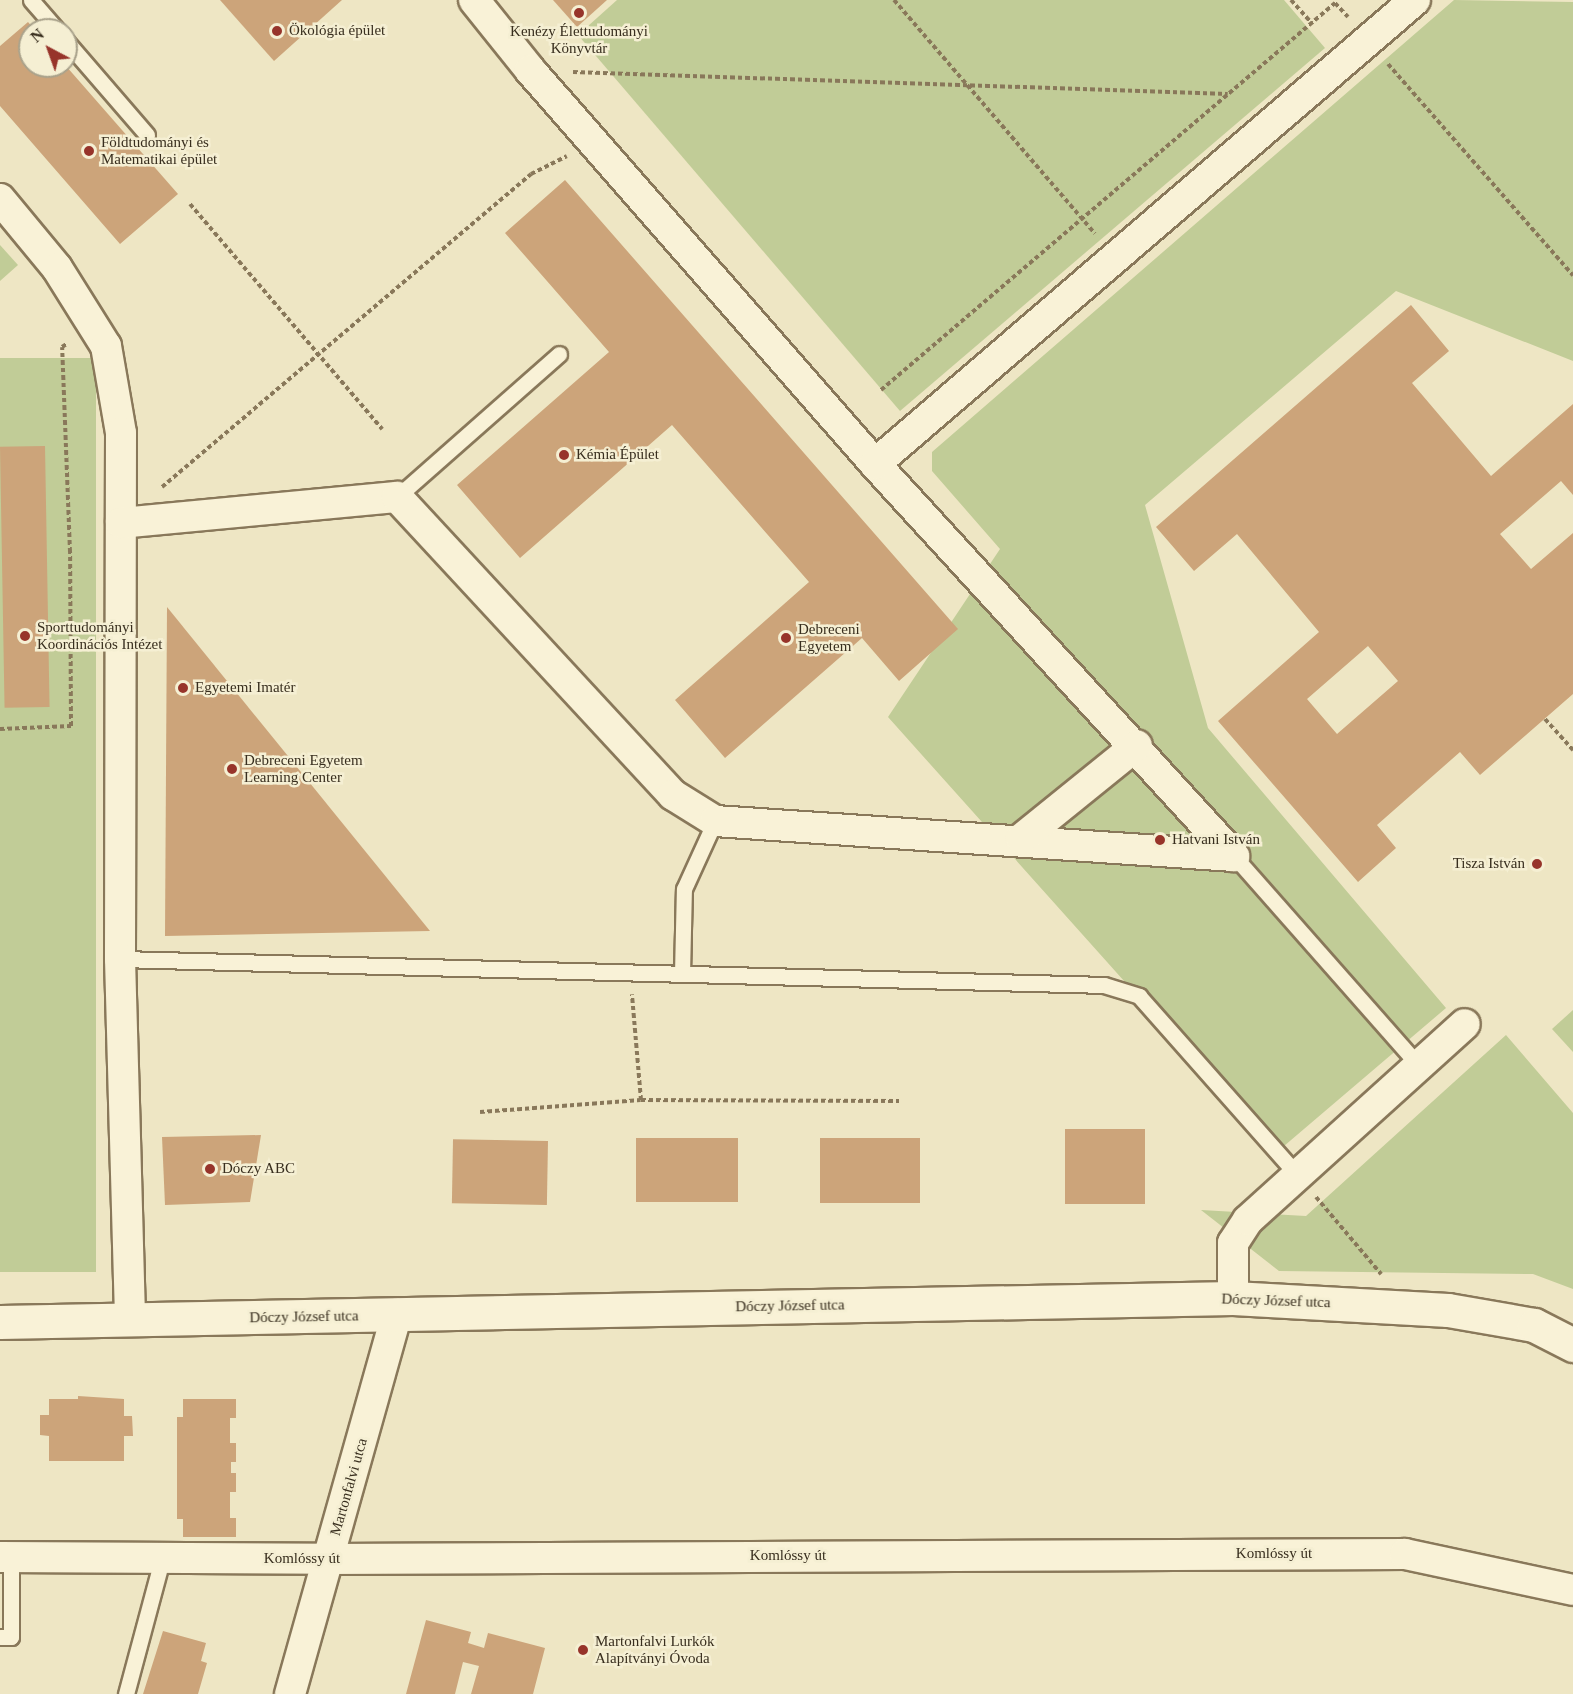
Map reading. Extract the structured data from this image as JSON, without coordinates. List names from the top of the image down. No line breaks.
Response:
{"streets":{"street":["Dóczy József utca","Martonfalvi utca","Komlóssy út"]},"crossings":[["Dóczy József utca","Martonfalvi utca"],["Martonfalvi utca","Komlóssy út"]],"places":["Kenézy Élettudományi Könyvtár","Ökológia épület","Földtudományi és Matematikai épület","Kémia Épület","Sporttudományi Koordinációs Intézet","Debreceni Egyetem","Egyetemi Imatér","Debreceni Egyetem Learning Center","Hatvani István","Tisza István","Dóczy ABC","Martonfalvi Lurkók Alapítványi Óvoda"],"north":"top left"}
